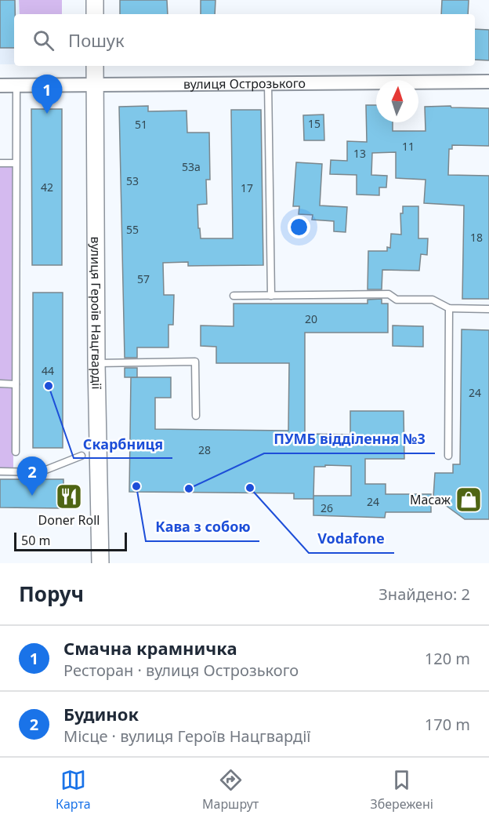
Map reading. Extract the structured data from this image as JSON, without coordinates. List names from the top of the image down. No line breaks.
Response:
{"streets":{"street":["вулиця Острозького","вулиця Героїв Нацгвардії"]},"crossings":[["вулиця Острозького","вулиця Героїв Нацгвардії"]],"places":{"other":["Скарбниця","Кава з собою","Vodafone","ПУМБ відділення №3"],"restaurant":["Doner Roll"],"shop":["Масаж"]},"house_numbers":["15","51","11","13","53а","53","42","17","55","18","57","20","44","24","28","24","26"],"scale_bar":"50 m","north":"top","page":{"search":"Пошук","pins":["1","2"],"scale":"50 m","heading":["Поруч","Знайдено: 2"],"list":[{"mark":"1","name":"Смачна крамничка","note":"Ресторан · вулиця Острозького","value":"120 m"},{"mark":"2","name":"Будинок","note":"Місце · вулиця Героїв Нацгвардії","value":"170 m"}],"nav":["Карта","Маршрут","Збережені"]}}
